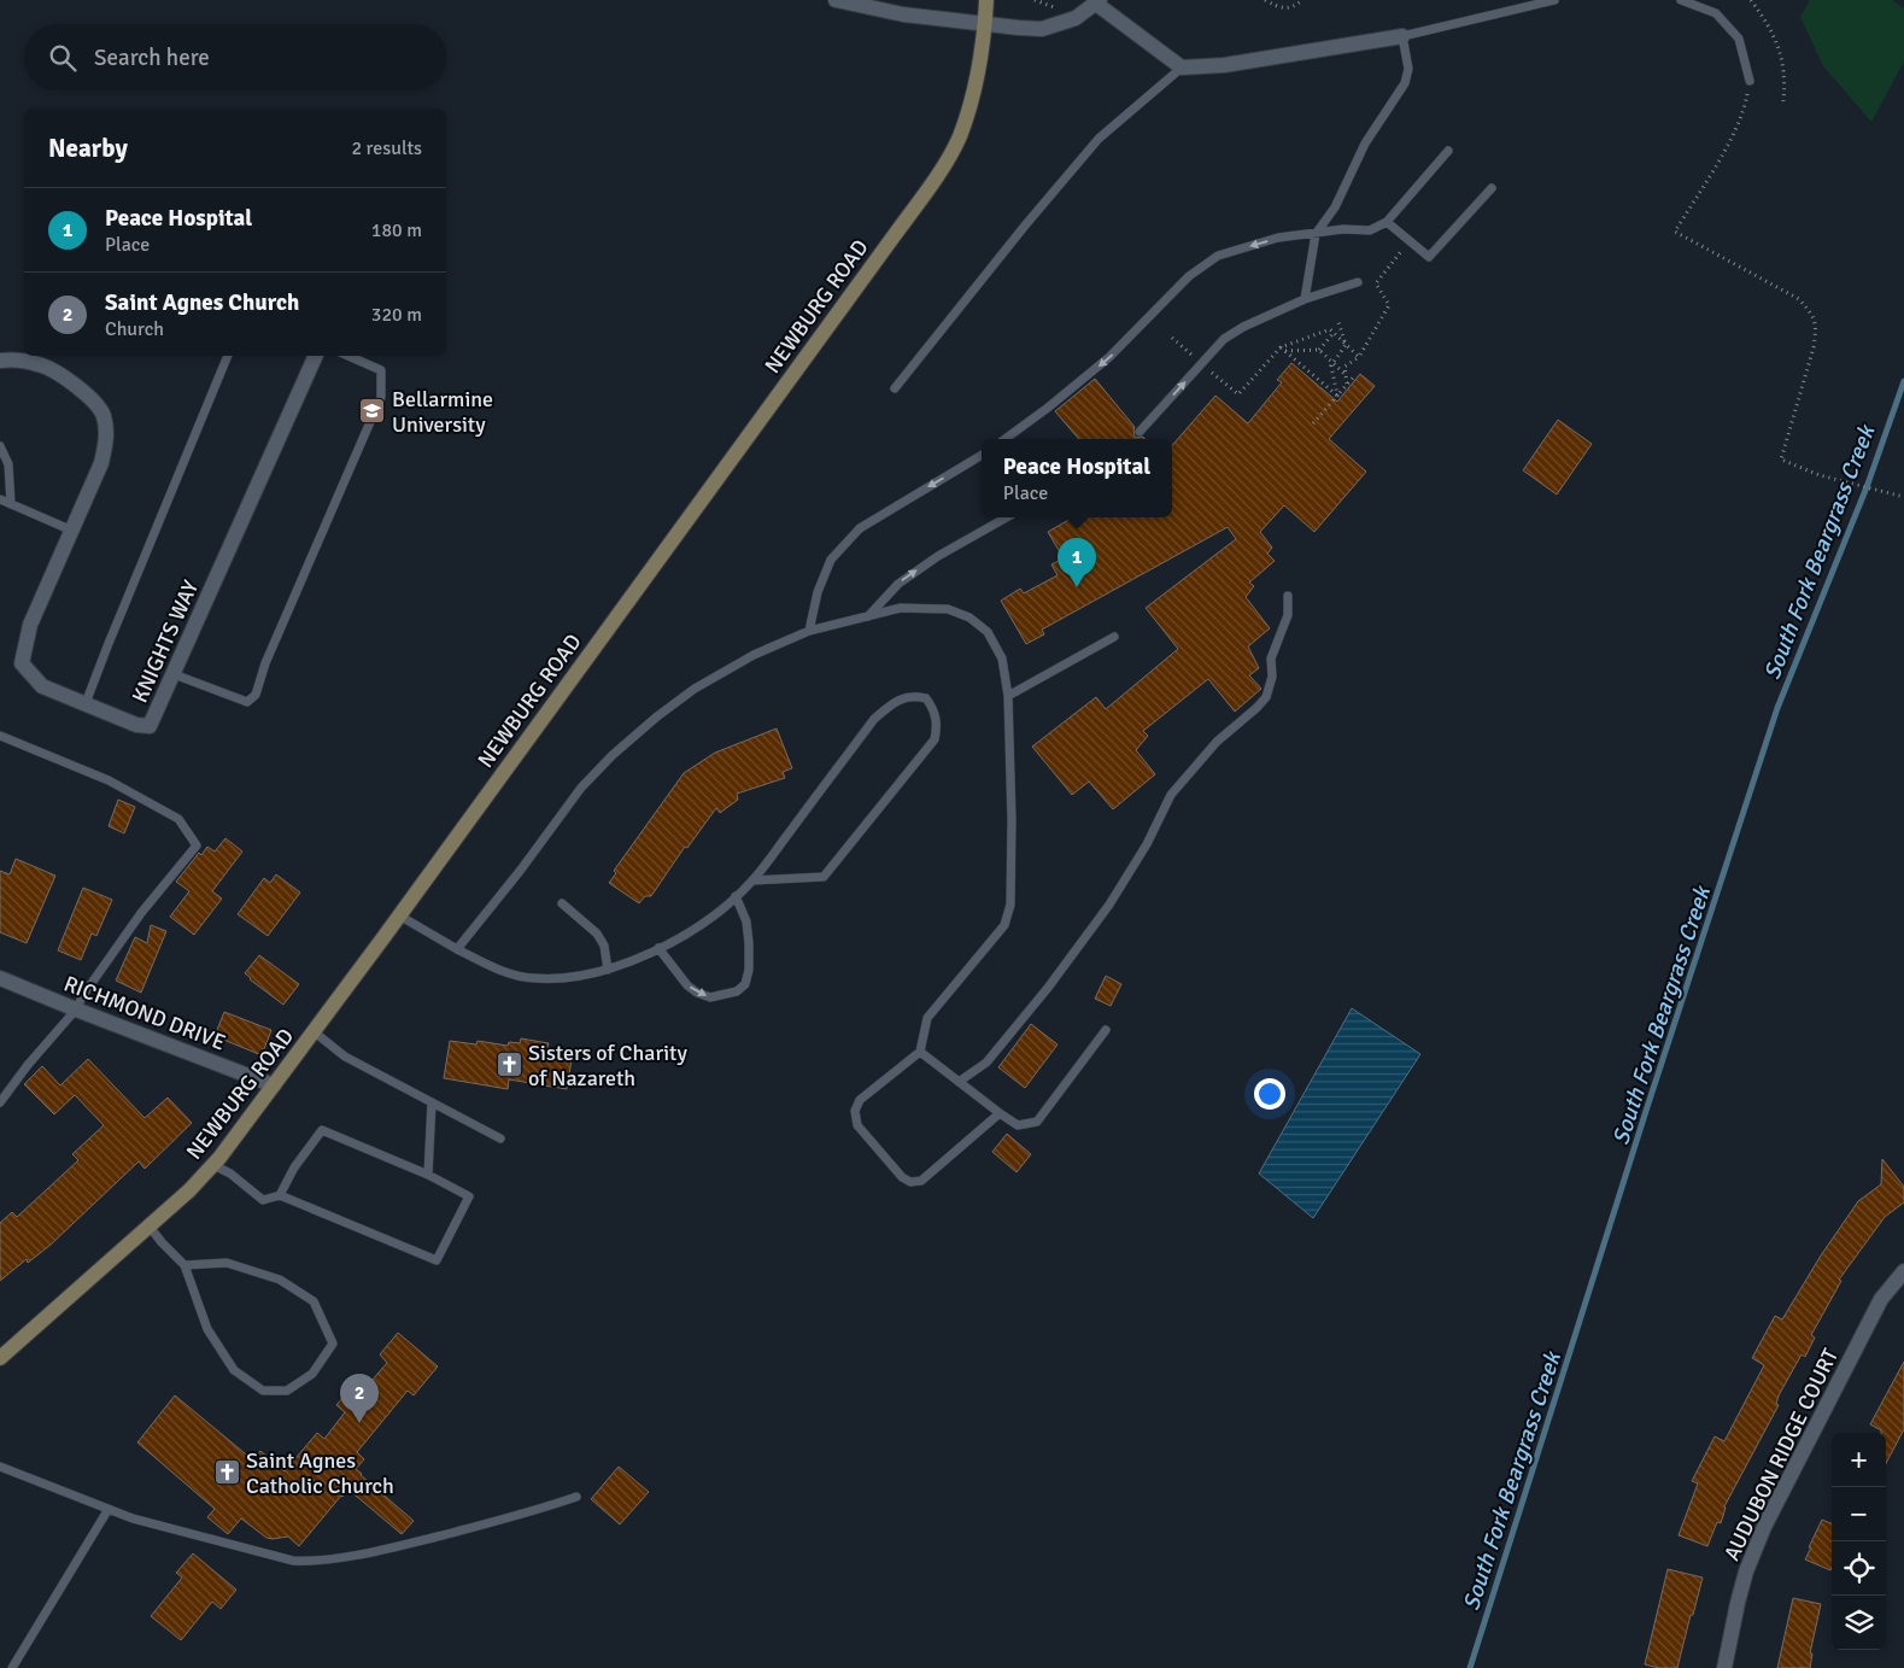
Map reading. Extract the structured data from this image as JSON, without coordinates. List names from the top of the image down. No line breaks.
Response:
{"streets":{"main road":["NEWBURG ROAD"],"street":["KNIGHTS WAY","RICHMOND DRIVE","AUDUBON RIDGE COURT"]},"crossings":[["NEWBURG ROAD","RICHMOND DRIVE"]],"water":["South Fork Beargrass Creek"],"places":{"school or university":["Bellarmine University"],"church":["Sisters of Charity of Nazareth","Saint Agnes Catholic Church"]},"page":{"search":"Search here","heading":["Nearby","2 results"],"list":[{"mark":"1","name":"Peace Hospital","note":"Place","value":"180 m"},{"mark":"2","name":"Saint Agnes Church","note":"Church","value":"320 m"}],"popup":["Peace Hospital","Place"],"pins":["1","2"],"map_buttons":["+","−"]}}
